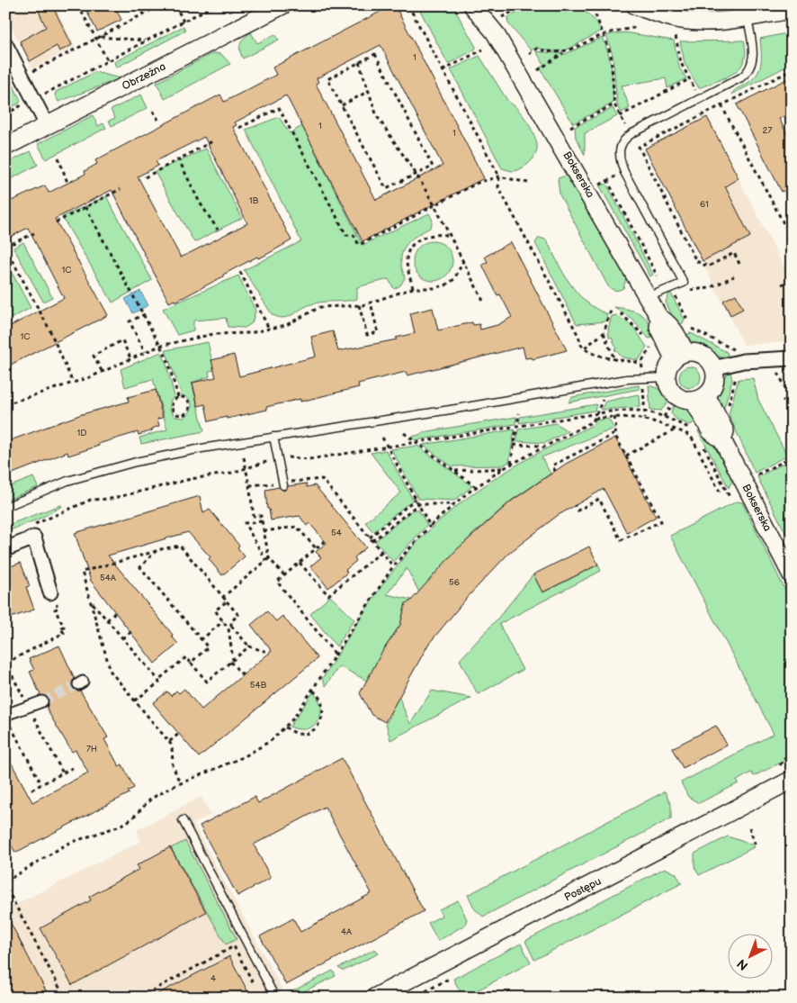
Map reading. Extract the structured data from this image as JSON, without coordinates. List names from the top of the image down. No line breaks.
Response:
{"streets":{"street":["Obrzeżna","Bokserska","Postępu"]},"house_numbers":["1","1","27","1","1B","61","1C","1C","1D","54","54A","56","54B","7H","4A","4"],"north":"bottom left"}
